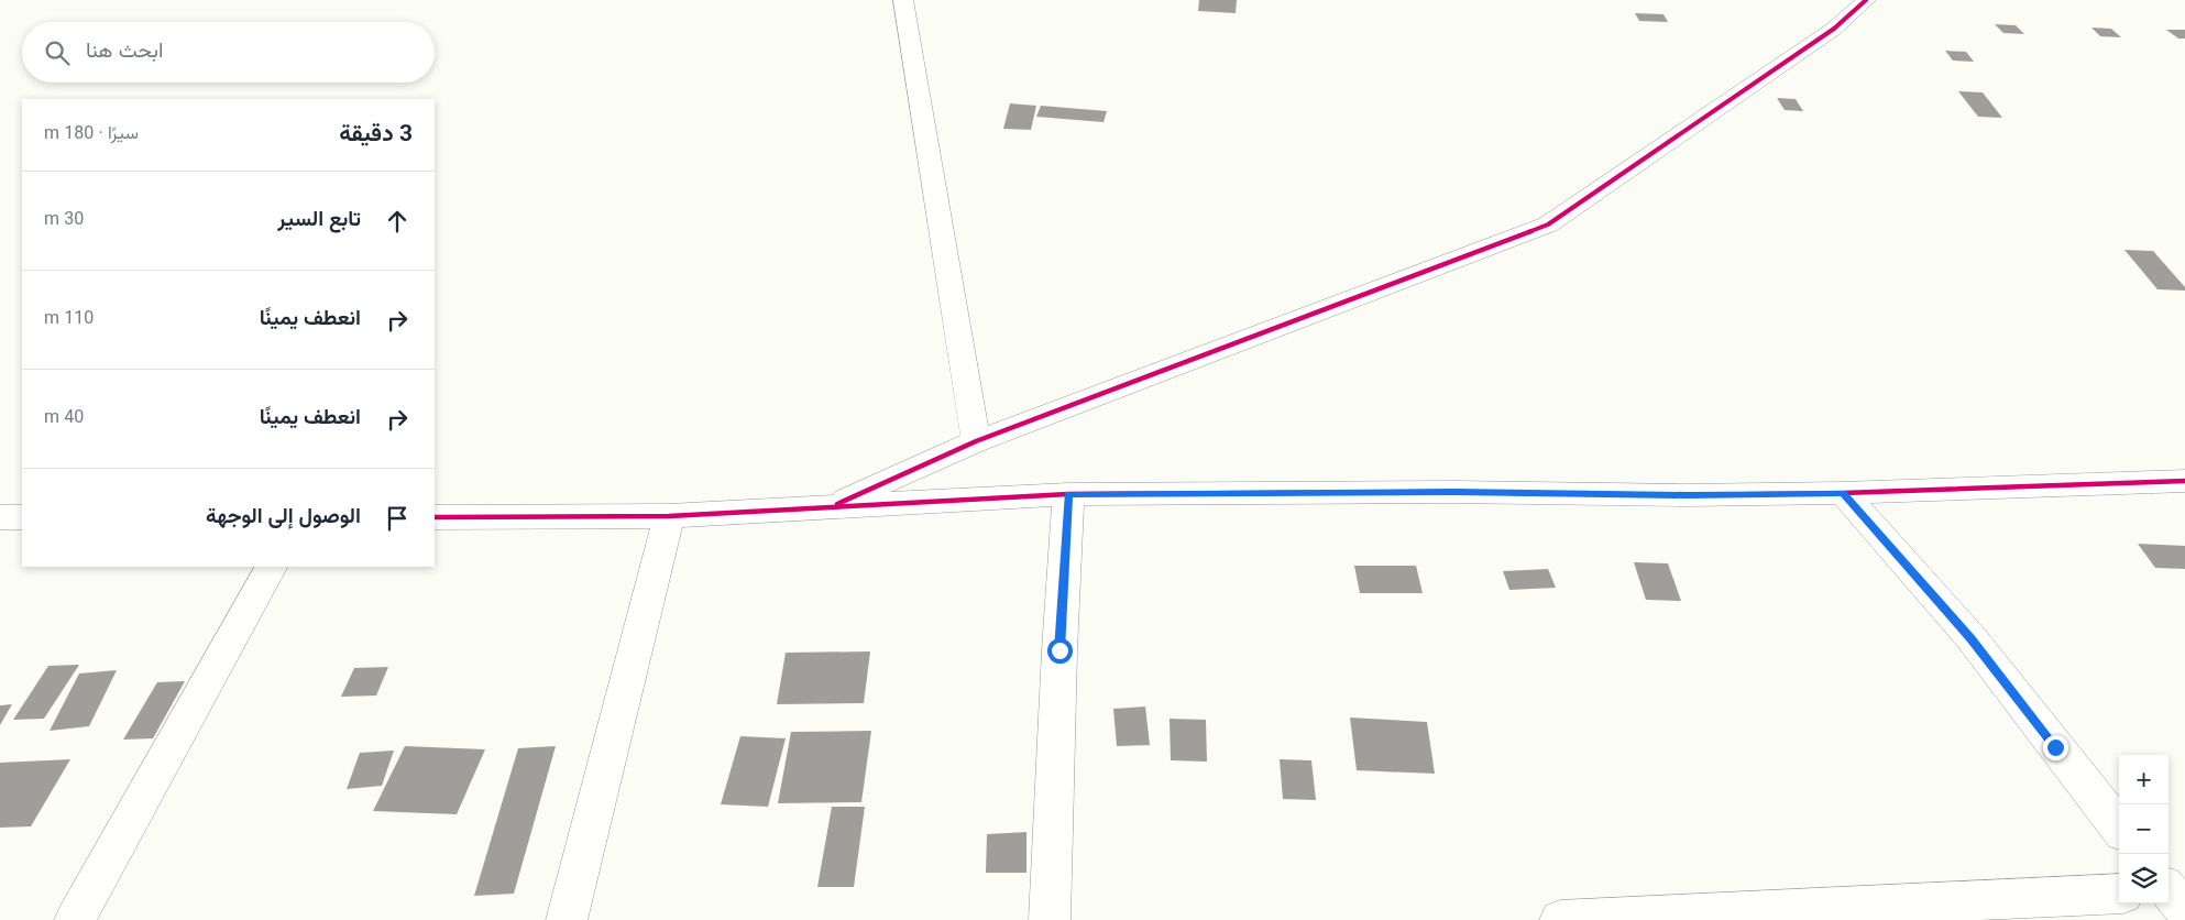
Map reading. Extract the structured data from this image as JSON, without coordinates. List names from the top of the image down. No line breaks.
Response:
{"page":{"search":"ابحث هنا","heading":["3 دقيقة","سيرًا · 180 m"],"list":[["تابع السير","30 m"],["انعطف يمينًا","110 m"],["انعطف يمينًا","40 m"],"الوصول إلى الوجهة"],"map_buttons":["+","−"]}}
